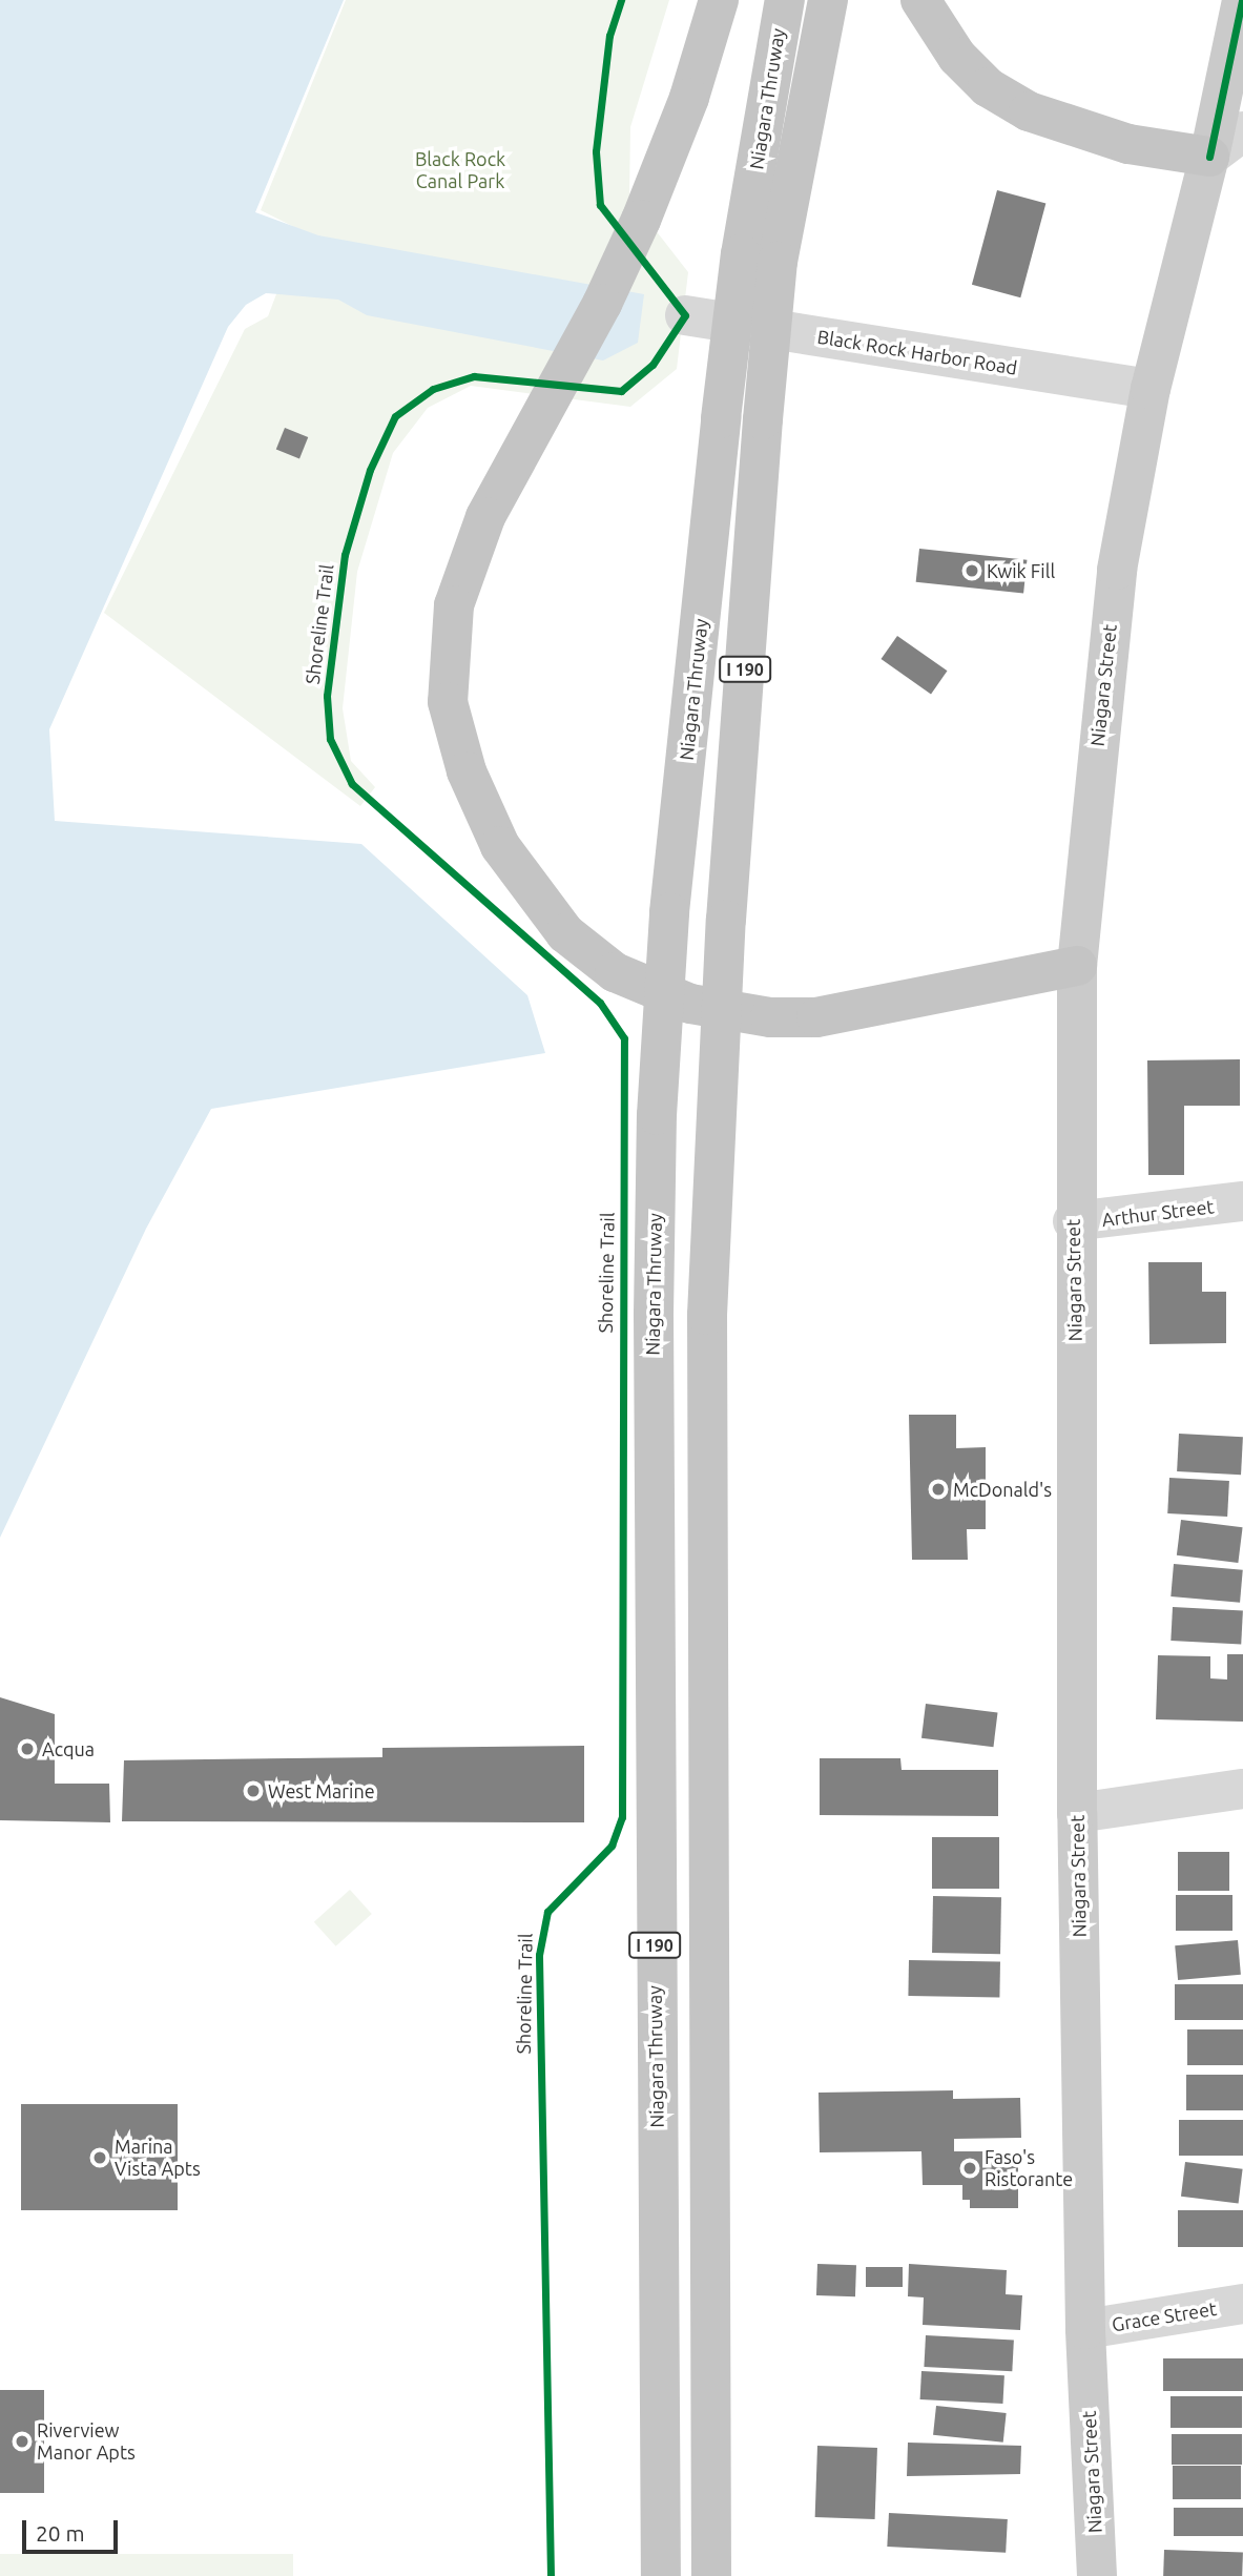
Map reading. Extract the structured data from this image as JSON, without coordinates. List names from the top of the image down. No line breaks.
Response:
{"streets":{"highway":["Niagara Thruway","I 190"],"main road":["Niagara Street"],"street":["Black Rock Harbor Road","Arthur Street","Grace Street"],"cycle path":["Shoreline Trail"]},"crossings":[["Black Rock Harbor Road","Niagara Street"],["Niagara Street","Arthur Street"],["Niagara Street","Grace Street"]],"parks":["Black Rock Canal Park"],"places":["Kwik Fill","McDonald's","Acqua","West Marine","Marina Vista Apts","Faso's Ristorante","Riverview Manor Apts"],"scale_bar":"20 m"}
